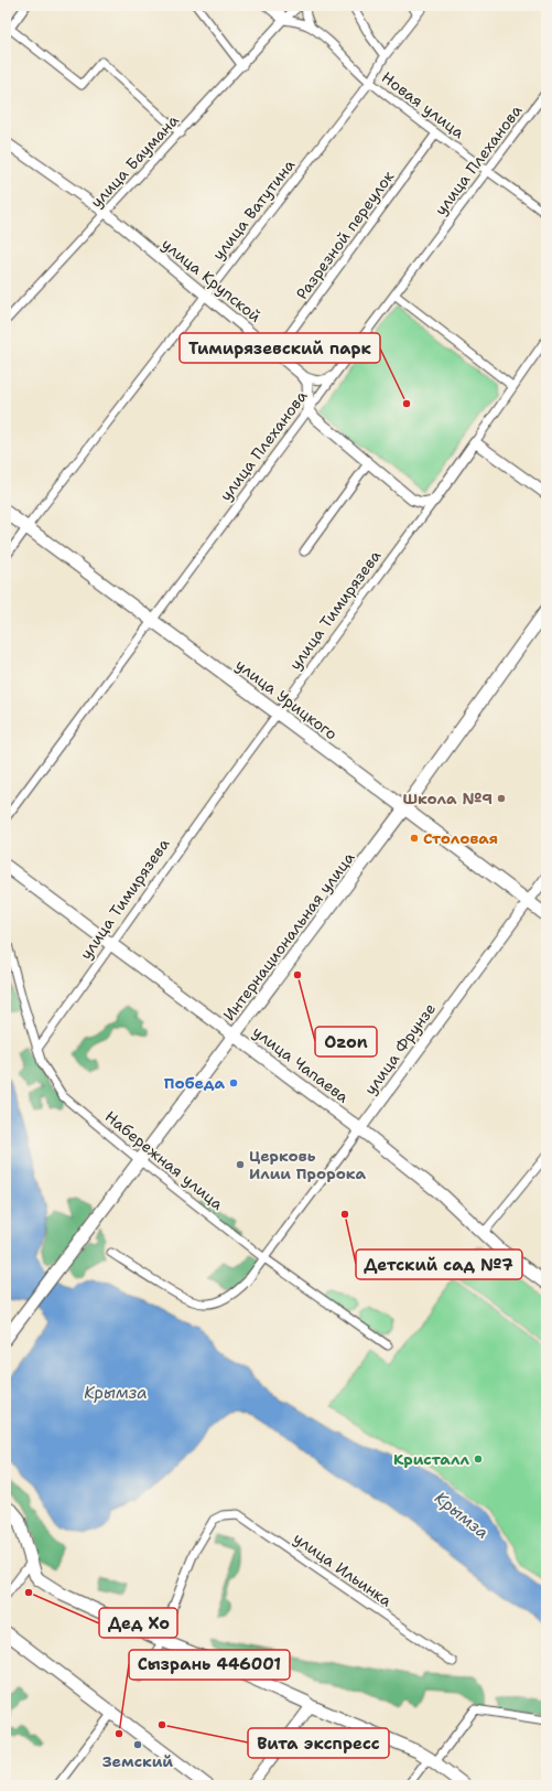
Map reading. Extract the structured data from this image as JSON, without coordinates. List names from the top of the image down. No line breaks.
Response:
{"streets":{"main road":["улица Урицкого","Интернациональная улица","улица Чапаева"],"street":["Новая улица","улица Плеханова","улица Баумана","улица Ватутина","Разрезной переулок","улица Крупской","улица Тимирязева","улица Фрунзе","Набережная улица","улица Ильинка"]},"crossings":[["Новая улица","улица Плеханова"],["Новая улица","улица Баумана"],["Новая улица","улица Ватутина"],["Новая улица","Разрезной переулок"],["улица Плеханова","улица Урицкого"],["улица Баумана","улица Крупской"],["улица Ватутина","улица Крупской"],["улица Ватутина","улица Урицкого"],["Разрезной переулок","улица Крупской"],["улица Тимирязева","улица Урицкого"],["улица Тимирязева","улица Чапаева"],["улица Тимирязева","Набережная улица"],["улица Урицкого","Интернациональная улица"],["улица Урицкого","улица Фрунзе"],["Интернациональная улица","улица Чапаева"],["Интернациональная улица","Набережная улица"],["улица Фрунзе","улица Чапаева"],["улица Фрунзе","Набережная улица"]],"water":["Крымза"],"places":["Тимирязевский парк","Школа №9","Столовая","Ozon","Победа","Церковь Илии Пророка","Детский сад №7","Кристалл","Дед Хо","Вита экспресс","Сызрань 446001","Земский"]}
